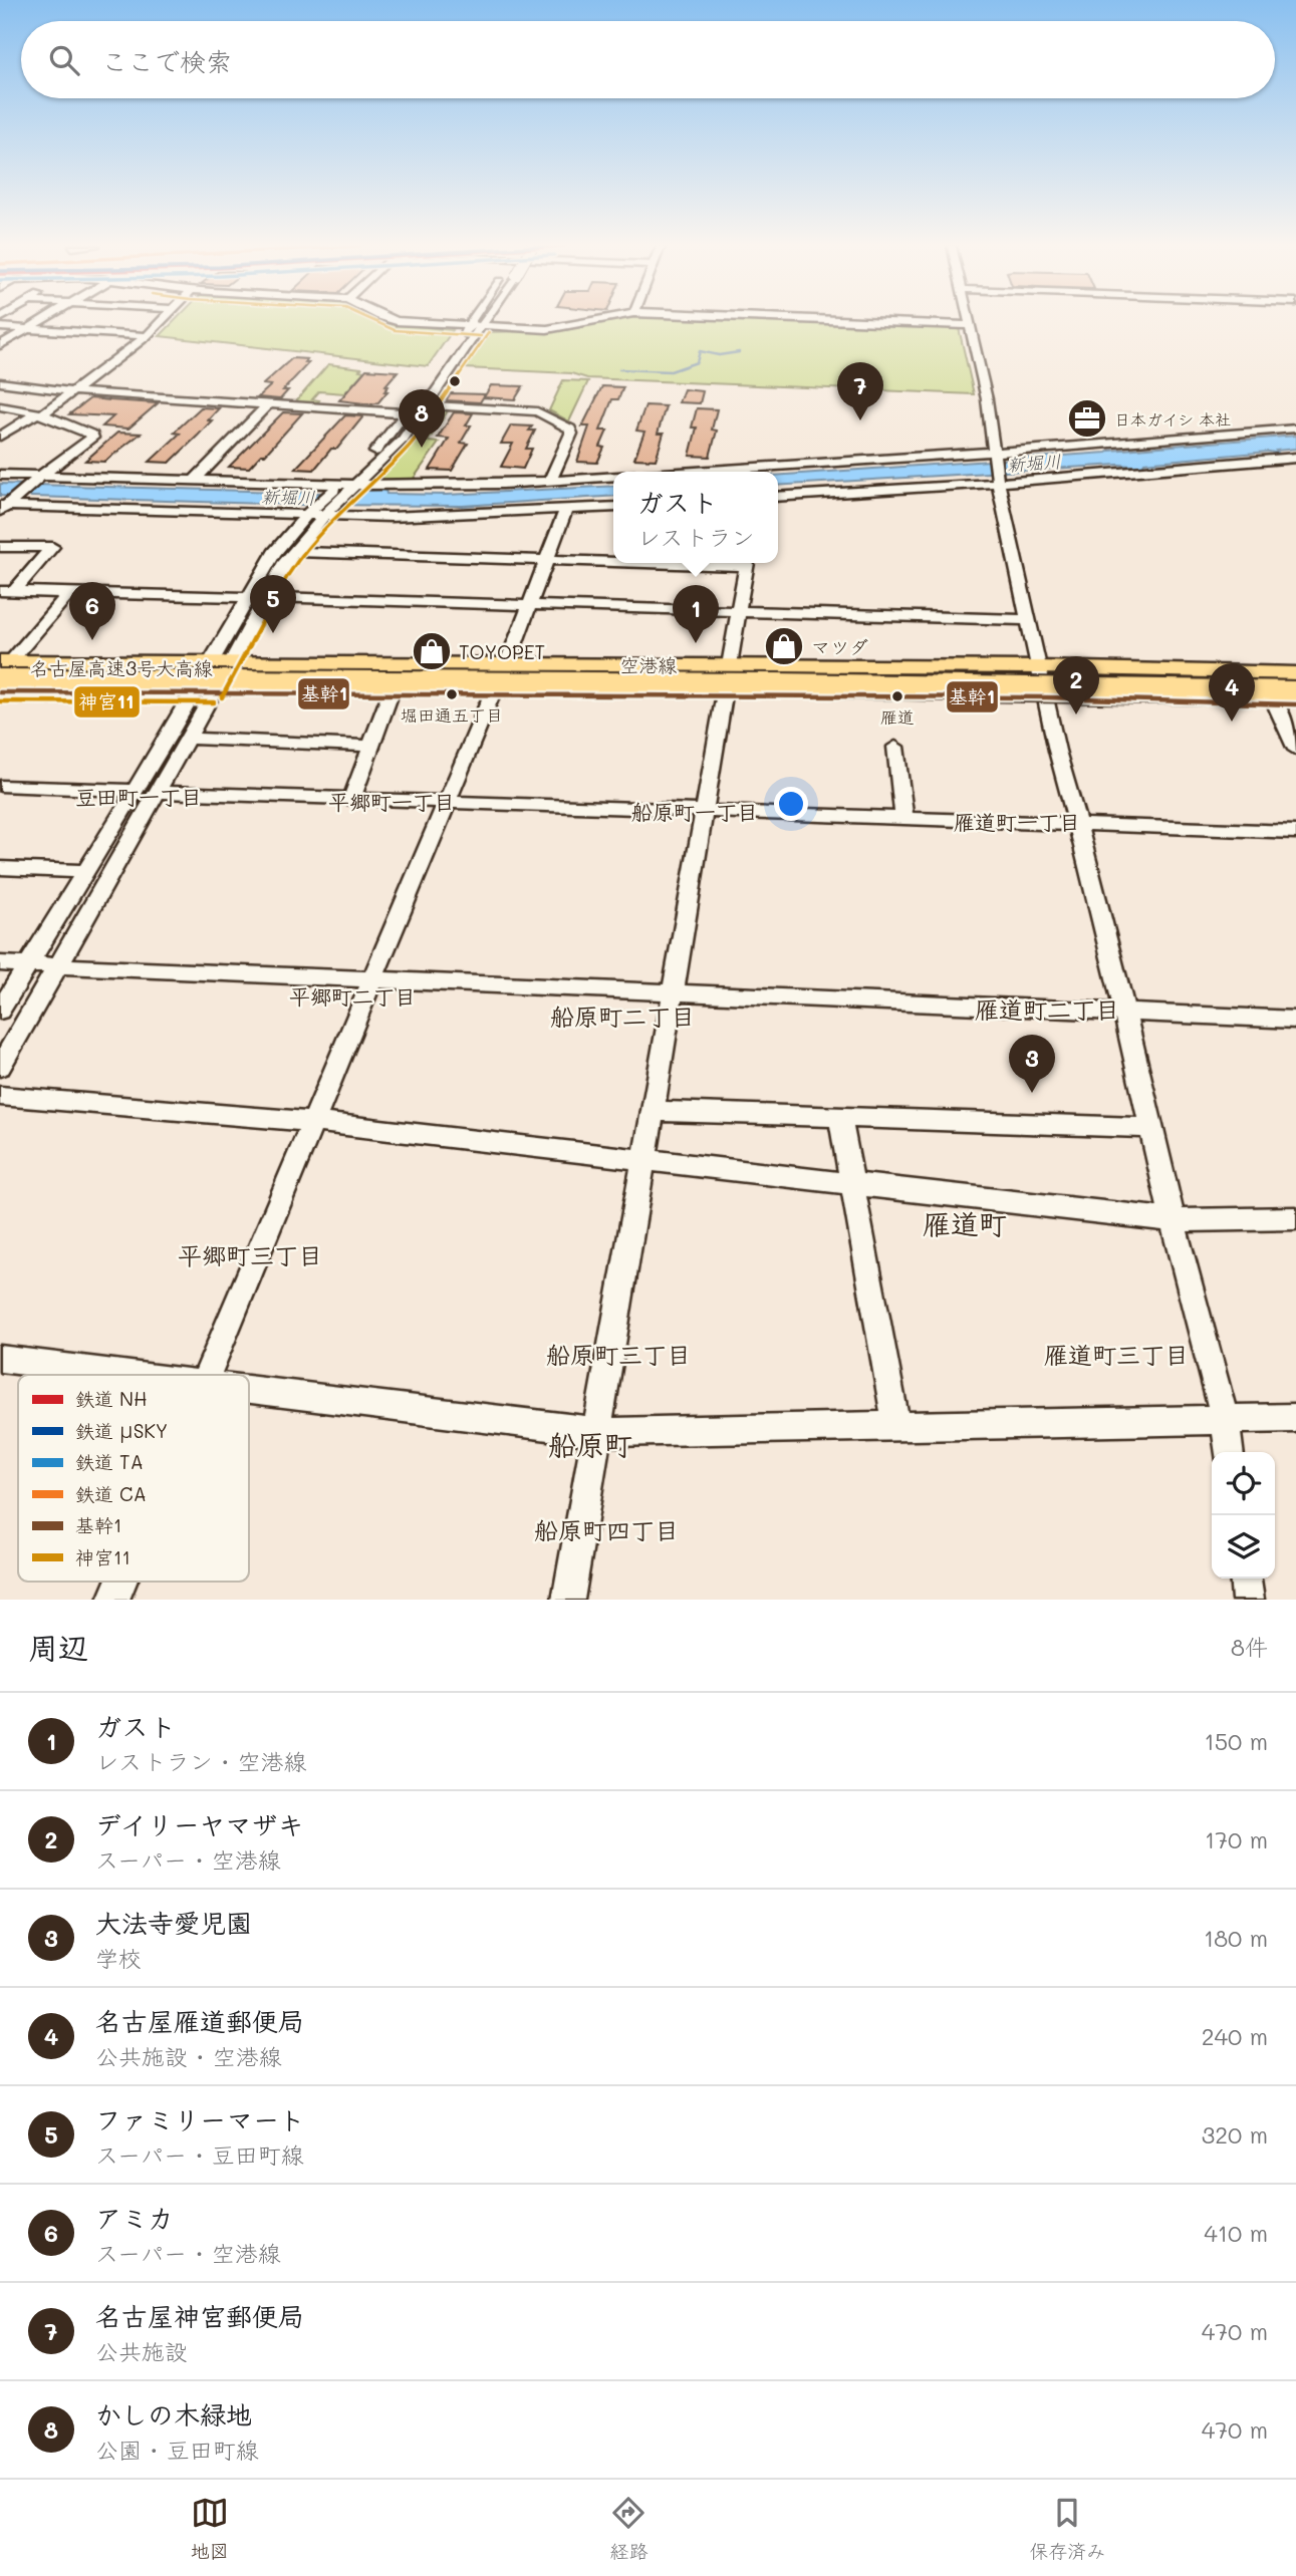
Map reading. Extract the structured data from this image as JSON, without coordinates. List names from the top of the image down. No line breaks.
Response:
{"streets":{"highway":["名古屋高速3号大高線"],"main road":["空港線"]},"crossings":[["空港線","名古屋高速3号大高線"]],"districts":["豆田町一丁目","平郷町一丁目","船原町一丁目","雁道町一丁目","平郷町二丁目","雁道町二丁目","船原町二丁目","雁道町","平郷町三丁目","船原町三丁目","雁道町三丁目","船原町","船原町四丁目"],"water":["新堀川"],"places":{"office":["日本ガイシ 本社"],"shop":["マツダ","TOYOPET"],"other":["堀田通五丁目","雁道"]},"lines":["transit line 神宮11","transit line 基幹1"],"legend":["鉄道 NH","鉄道 μSKY","鉄道 TA","鉄道 CA","基幹1","神宮11"],"page":{"search":"ここで検索","pins":["7","8","5","6","1","2","4","3"],"popup":["ガスト","レストラン"],"heading":["周辺","8件"],"list":[{"mark":"1","name":"ガスト","note":"レストラン · 空港線","value":"150 m"},{"mark":"2","name":"デイリーヤマザキ","note":"スーパー · 空港線","value":"170 m"},{"mark":"3","name":"大法寺愛児園","note":"学校","value":"180 m"},{"mark":"4","name":"名古屋雁道郵便局","note":"公共施設 · 空港線","value":"240 m"},{"mark":"5","name":"ファミリーマート","note":"スーパー · 豆田町線","value":"320 m"},{"mark":"6","name":"アミカ","note":"スーパー · 空港線","value":"410 m"},{"mark":"7","name":"名古屋神宮郵便局","note":"公共施設","value":"470 m"},{"mark":"8","name":"かしの木緑地","note":"公園 · 豆田町線","value":"470 m"}],"nav":["地図","経路","保存済み"]}}
